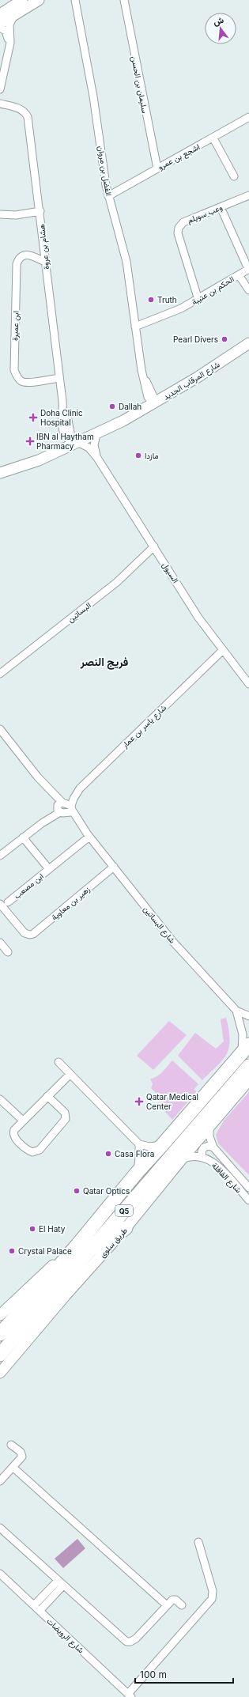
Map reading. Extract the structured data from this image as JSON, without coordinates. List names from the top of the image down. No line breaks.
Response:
{"streets":{"highway":["Q5","طريق سلوى"],"main road":["شارع المرقاب الجديد"],"street":["سليمان بن الحسن","اشجع بن عمرو","الفضل بن مروان","وعب سويلم","هشام بن عروة","الحكم بن عتيبة","ابن عميرة","السيول","البساتين","شارع ياسر بن عمار","ابن مصعب","زهير بن معاوية","شارع البساتين","شارع القافلة","شارع الرويضات"]},"crossings":[["سليمان بن الحسن","اشجع بن عمرو"],["اشجع بن عمرو","الفضل بن مروان"],["الفضل بن مروان","الحكم بن عتيبة"],["الفضل بن مروان","شارع المرقاب الجديد"],["وعب سويلم","الحكم بن عتيبة"],["هشام بن عروة","ابن عميرة"],["هشام بن عروة","شارع المرقاب الجديد"],["هشام بن عروة","السيول"],["شارع المرقاب الجديد","السيول"],["السيول","البساتين"],["السيول","شارع ياسر بن عمار"],["شارع ياسر بن عمار","شارع البساتين"],["ابن مصعب","شارع البساتين"],["زهير بن معاوية","شارع البساتين"],["شارع البساتين","Q5"],["شارع القافلة","طريق سلوى"]],"districts":["فريج النصر"],"places":{"other":["Truth","Pearl Divers","Dallah","مازدا","Casa Flora","Qatar Optics","El Haty","Crystal Palace"],"health":["Doha Clinic Hospital","IBN al Haytham Pharmacy","Qatar Medical Center"]},"scale_bar":"100 m","north":"top"}
